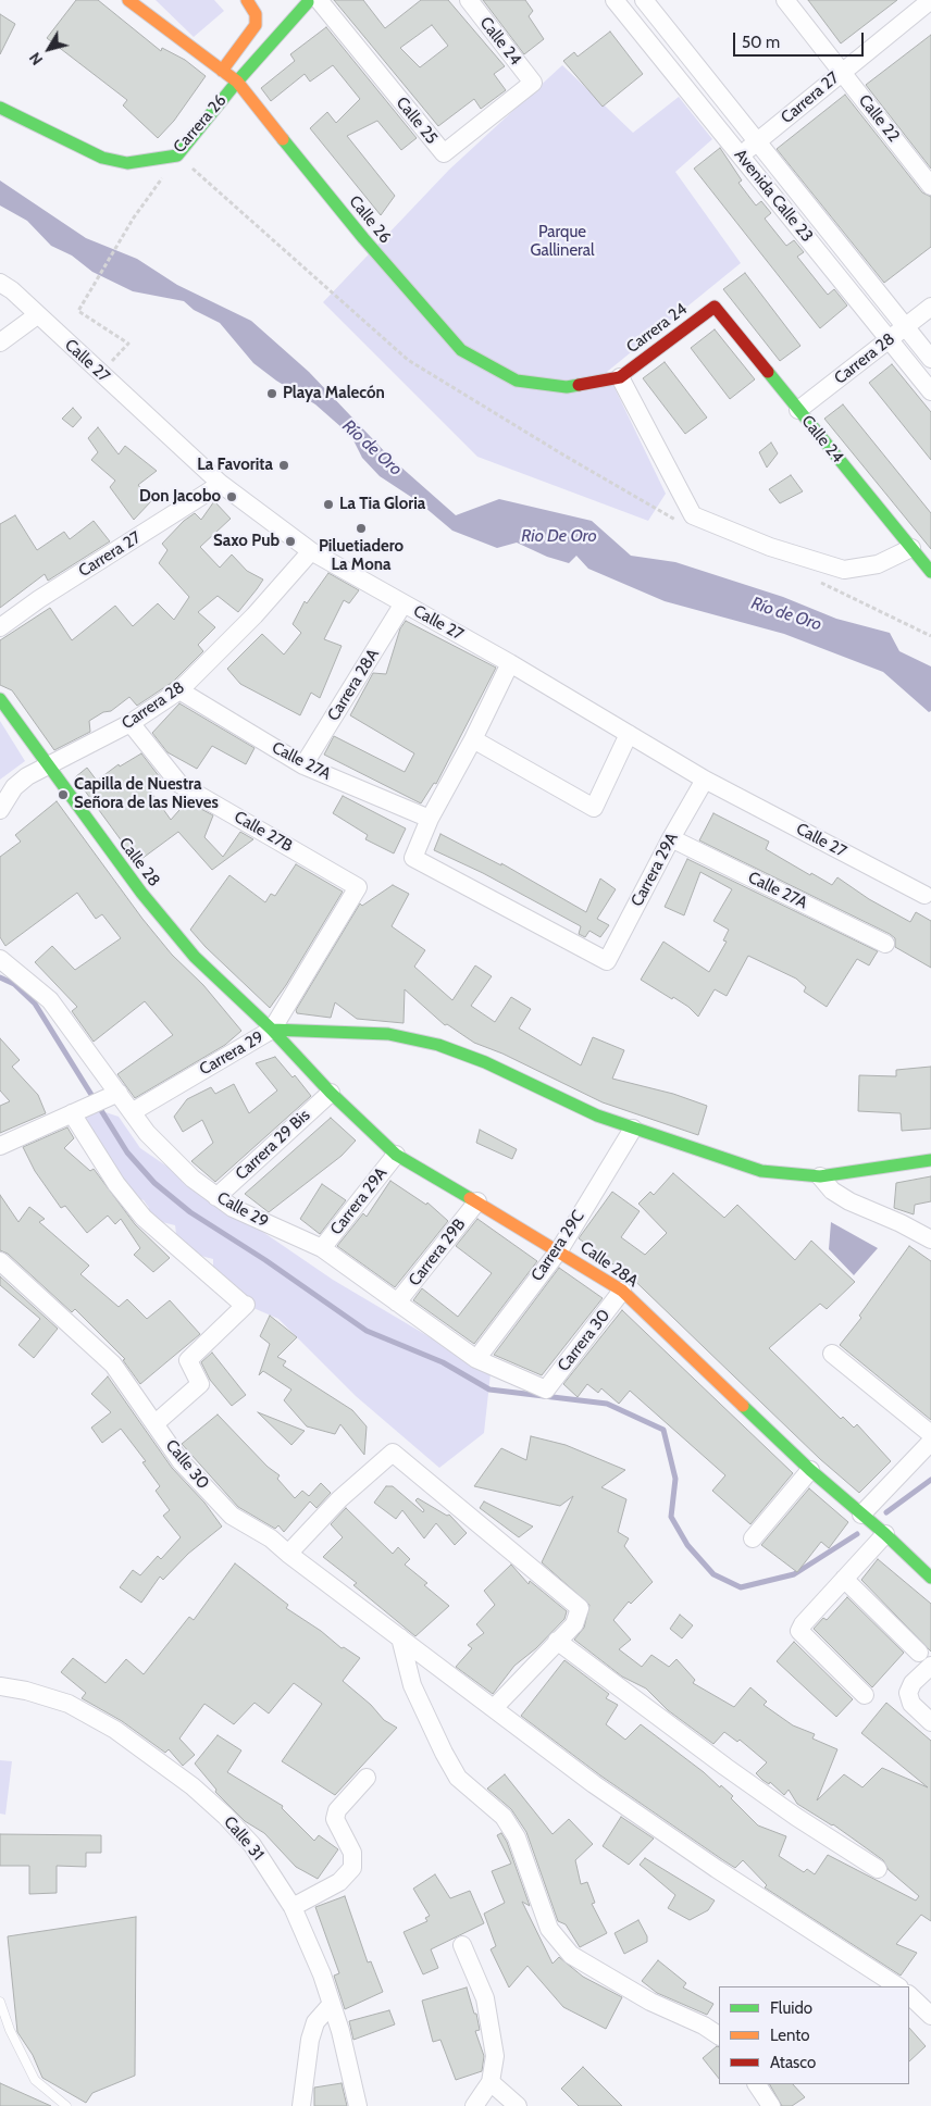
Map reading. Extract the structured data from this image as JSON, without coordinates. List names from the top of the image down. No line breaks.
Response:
{"streets":{"street":["Calle 24","Carrera 27","Calle 22","Calle 25","Carrera 26","Avenida Calle 23","Calle 26","Carrera 24","Carrera 28","Calle 27","Carrera 28A","Calle 27A","Calle 27B","Calle 28","Carrera 29A","Carrera 29","Carrera 29 Bis","Calle 29","Carrera 29C","Carrera 29B","Calle 28A","Carrera 30","Calle 30","Calle 31"]},"crossings":[["Calle 24","Calle 25"],["Calle 24","Carrera 24"],["Calle 24","Carrera 28"],["Carrera 27","Calle 22"],["Carrera 27","Avenida Calle 23"],["Carrera 27","Calle 27"],["Calle 25","Carrera 26"],["Carrera 26","Calle 26"],["Avenida Calle 23","Carrera 28"],["Calle 26","Carrera 24"],["Carrera 28","Calle 27"],["Carrera 28","Calle 27A"],["Carrera 28","Calle 27B"],["Carrera 28","Calle 28"],["Calle 27","Carrera 28A"],["Calle 27","Carrera 29A"],["Carrera 28A","Calle 27A"],["Calle 27A","Carrera 29A"],["Calle 27B","Carrera 29"],["Calle 28","Carrera 29"],["Calle 28","Calle 28A"],["Carrera 29A","Calle 29"],["Carrera 29A","Calle 28A"],["Carrera 29","Calle 29"],["Carrera 29","Calle 28A"],["Carrera 29 Bis","Calle 29"],["Carrera 29 Bis","Calle 28A"],["Calle 29","Carrera 29C"],["Calle 29","Carrera 29B"],["Calle 29","Carrera 30"],["Carrera 29C","Calle 28A"],["Carrera 29B","Calle 28A"],["Calle 28A","Carrera 30"]],"water":["Río de Oro","Rio De Oro"],"parks":["Parque Gallineral"],"places":["Playa Malecón","La Favorita","Don Jacobo","La Tia Gloria","Piluetiadero La Mona","Saxo Pub","Capilla de Nuestra Señora de las Nieves"],"legend":["Fluido","Lento","Atasco"],"scale_bar":"50 m","north":"bottom left"}
